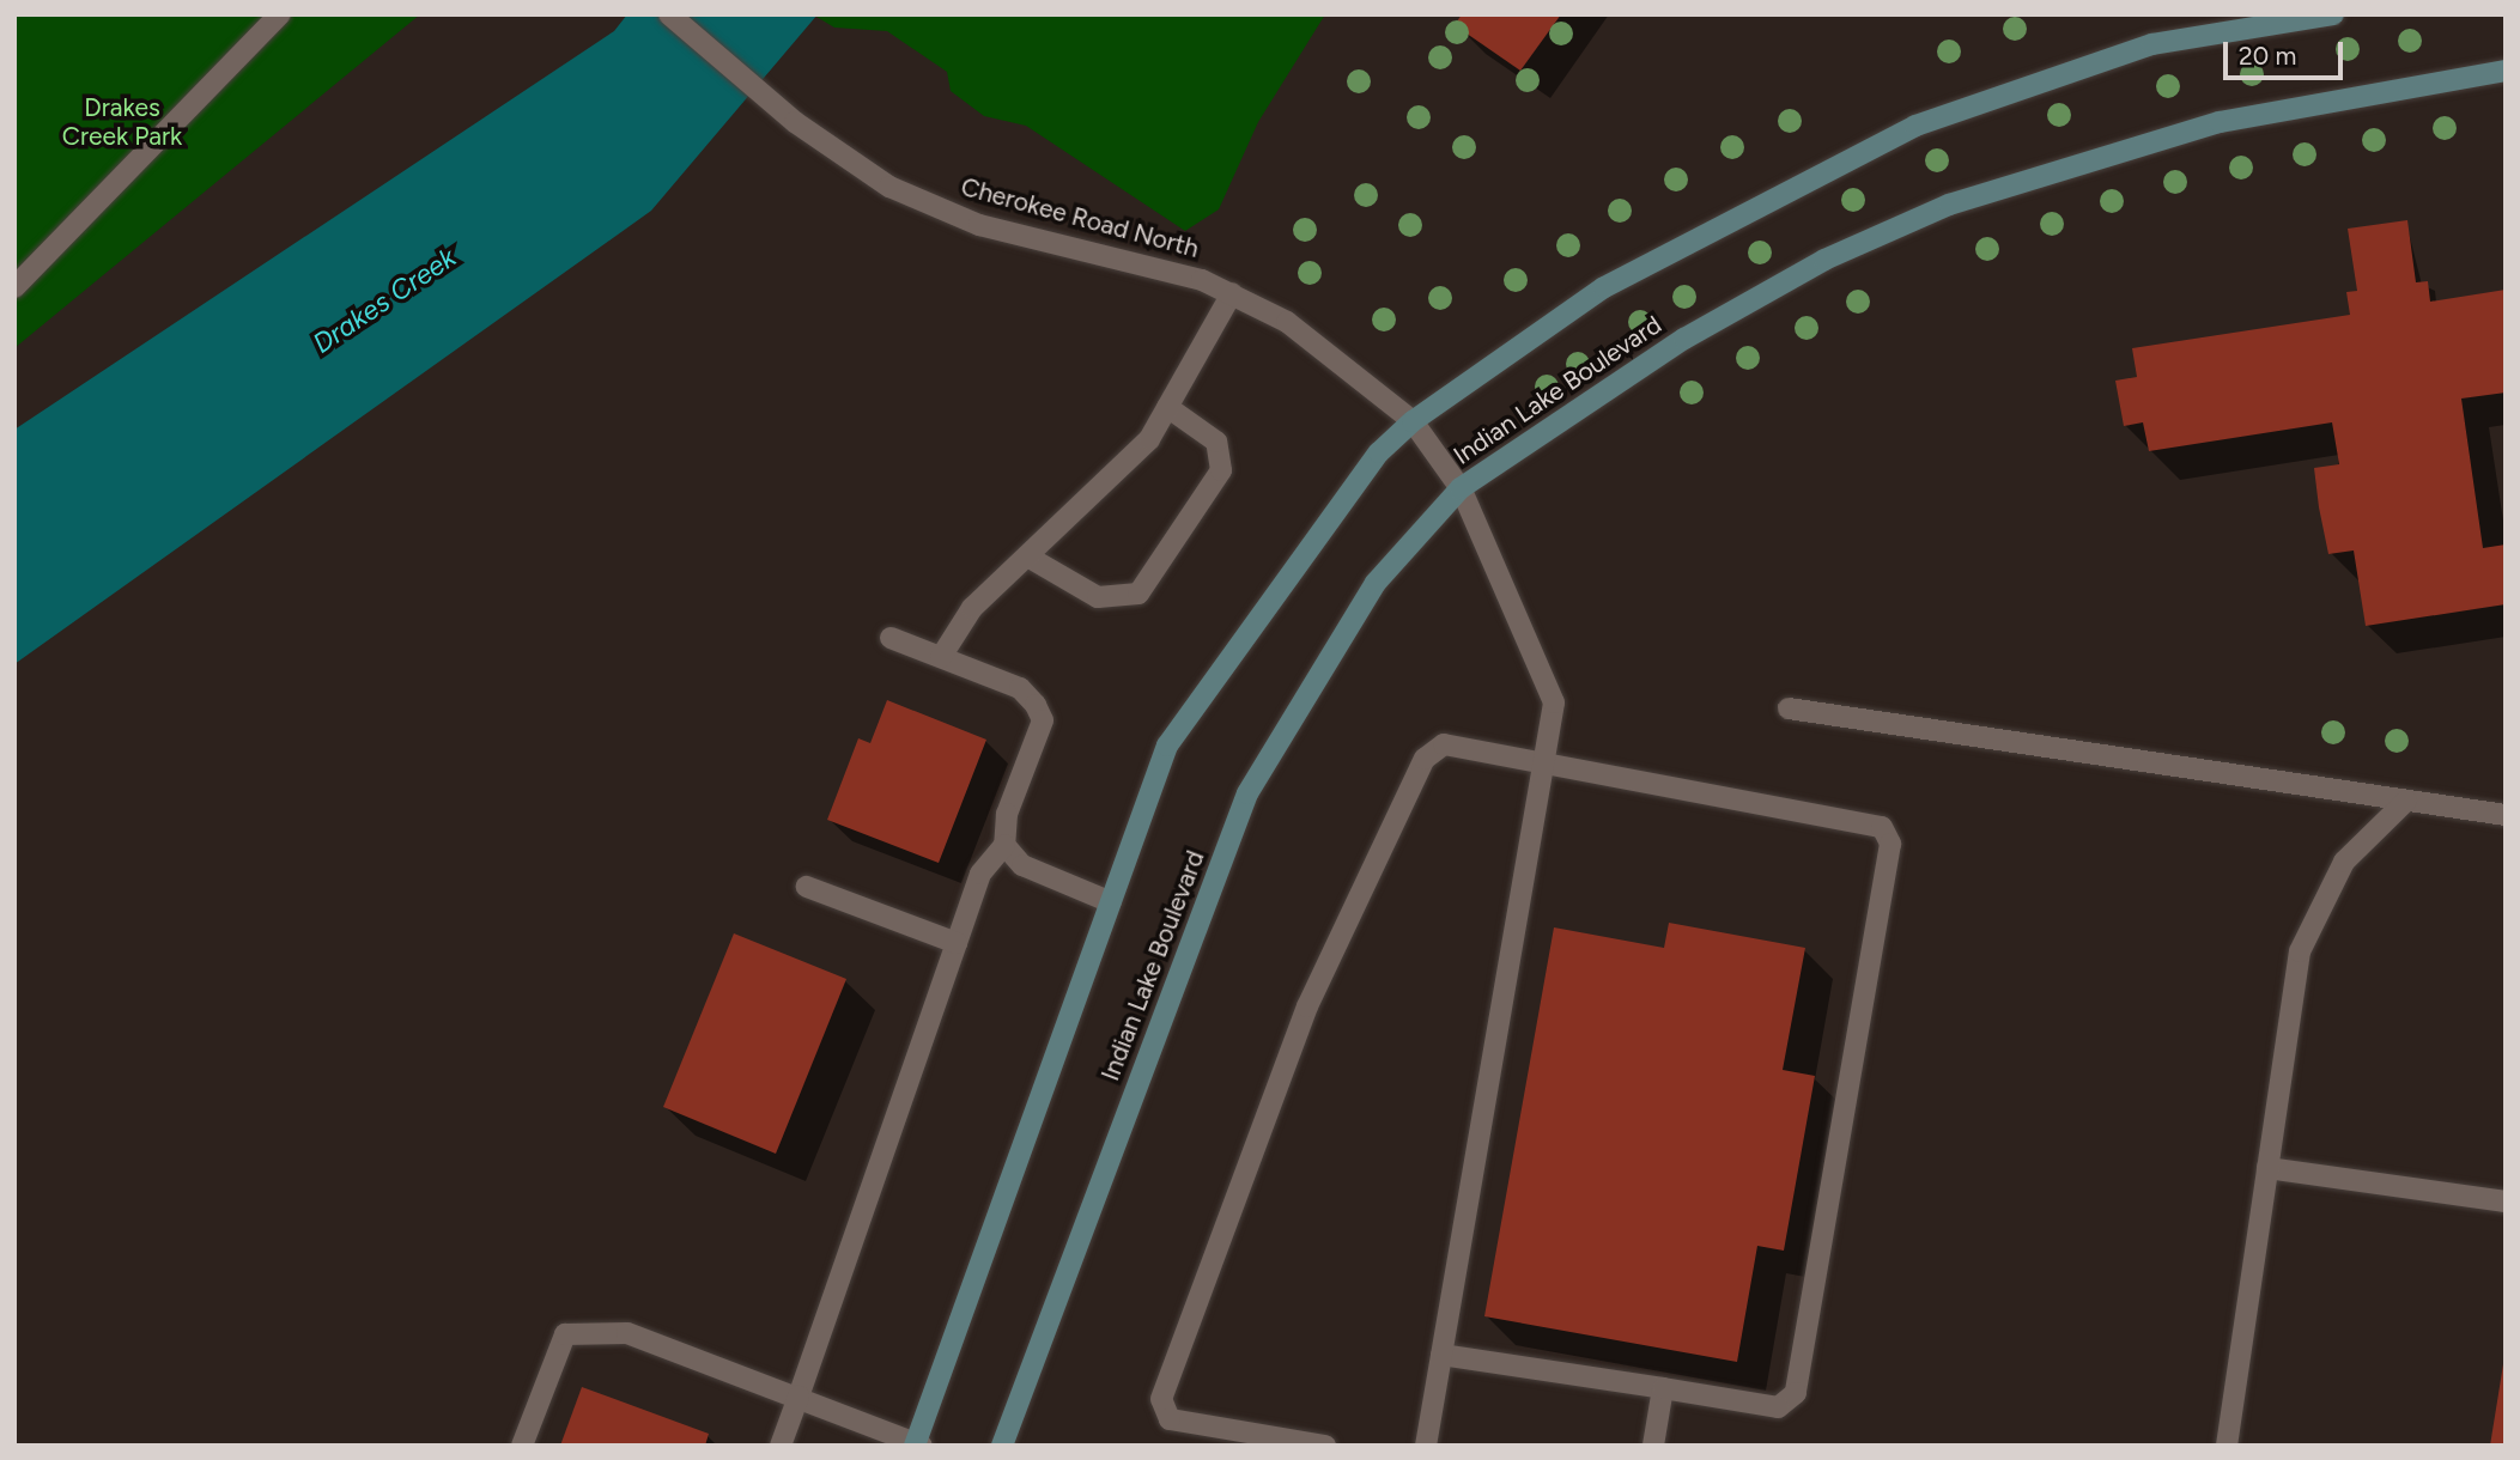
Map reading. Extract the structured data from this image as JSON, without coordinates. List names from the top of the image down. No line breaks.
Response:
{"streets":{"main road":["Indian Lake Boulevard"],"street":["Cherokee Road North"]},"crossings":[["Cherokee Road North","Indian Lake Boulevard"]],"water":["Drakes Creek"],"parks":["Drakes Creek Park"],"scale_bar":"20 m"}
